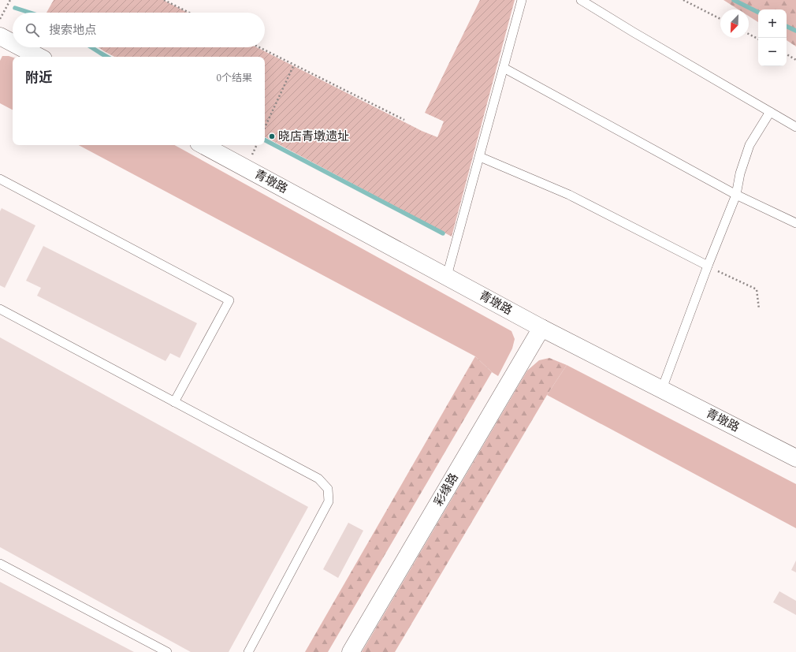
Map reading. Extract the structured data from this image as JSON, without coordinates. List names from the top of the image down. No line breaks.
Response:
{"streets":{"main road":["青墩路","彩缘路"]},"crossings":[["青墩路","彩缘路"]],"places":["晓店青墩遗址"],"north":"bottom left","page":{"map_buttons":["+","−"],"search":"搜索地点","heading":["附近","0个结果"]}}
